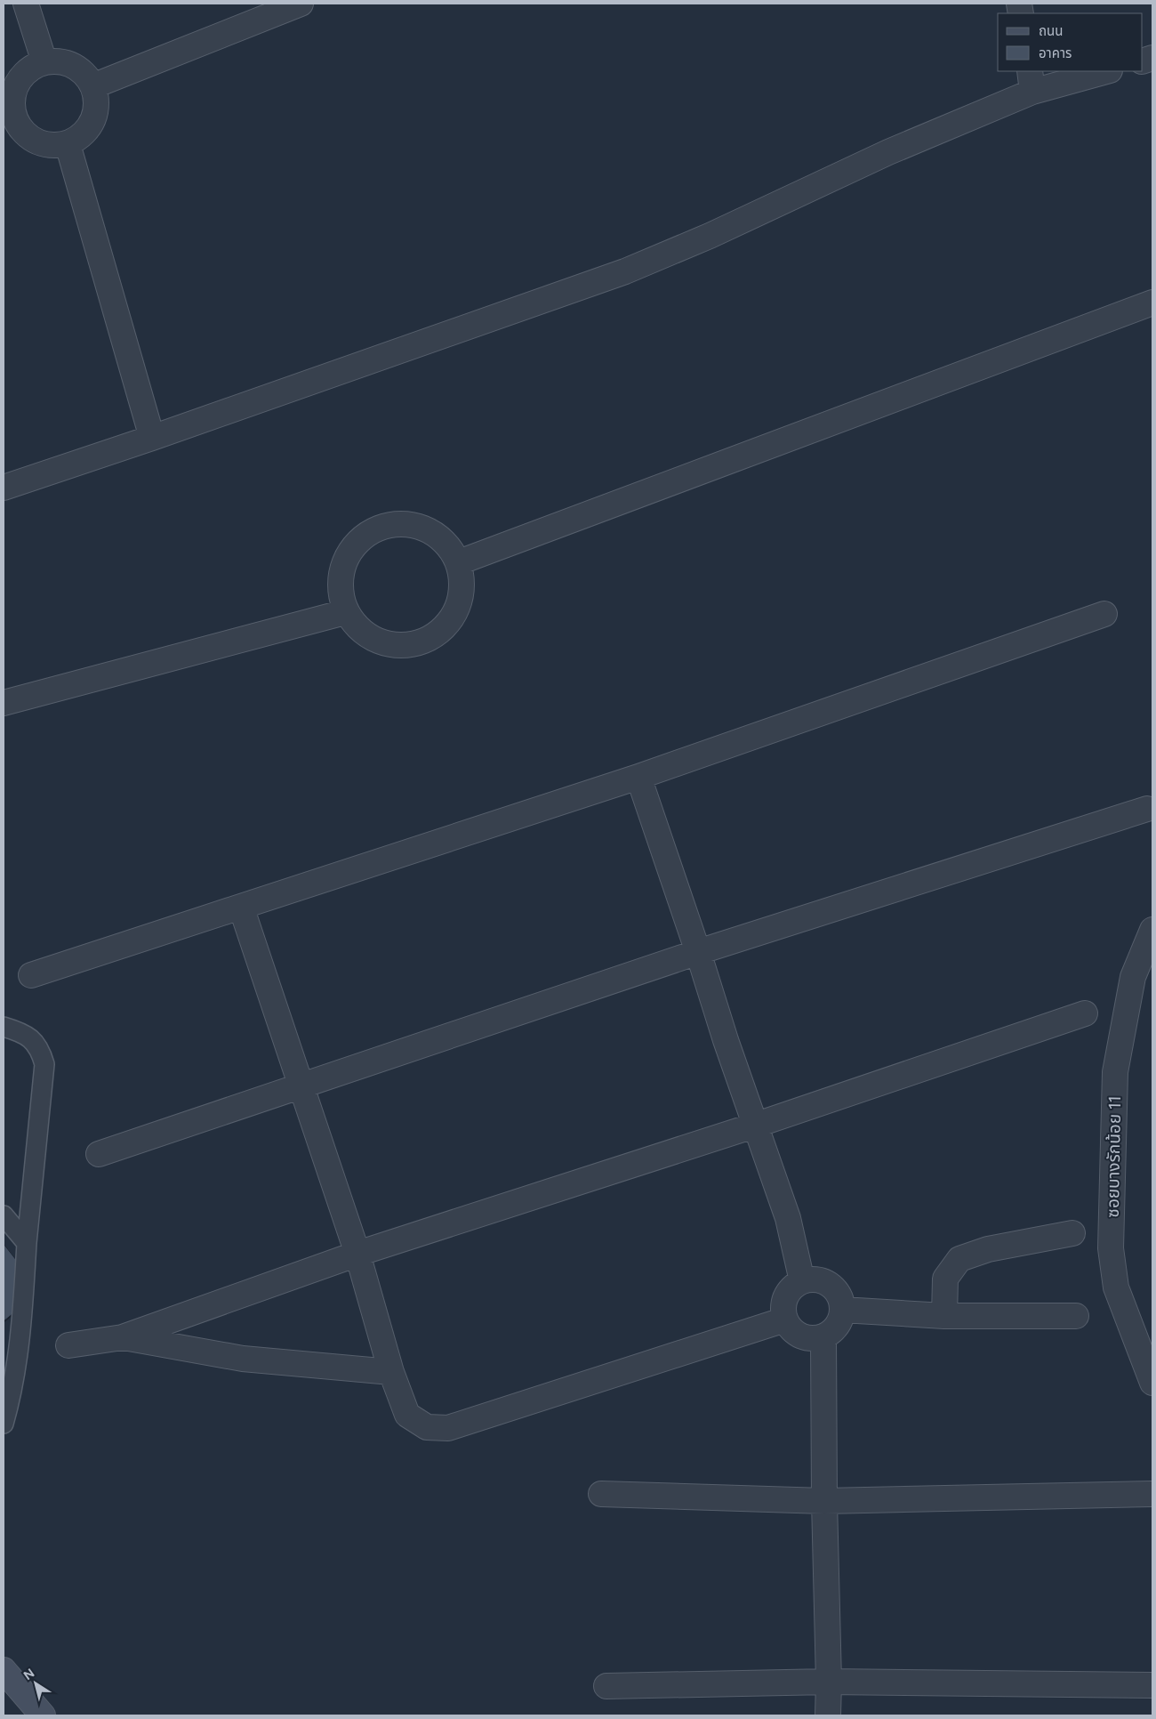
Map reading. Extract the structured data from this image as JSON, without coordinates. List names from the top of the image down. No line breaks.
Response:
{"streets":{"street":["ซอยบางรักน้อย 11"]},"legend":["ถนน","อาคาร"],"north":"top left"}
